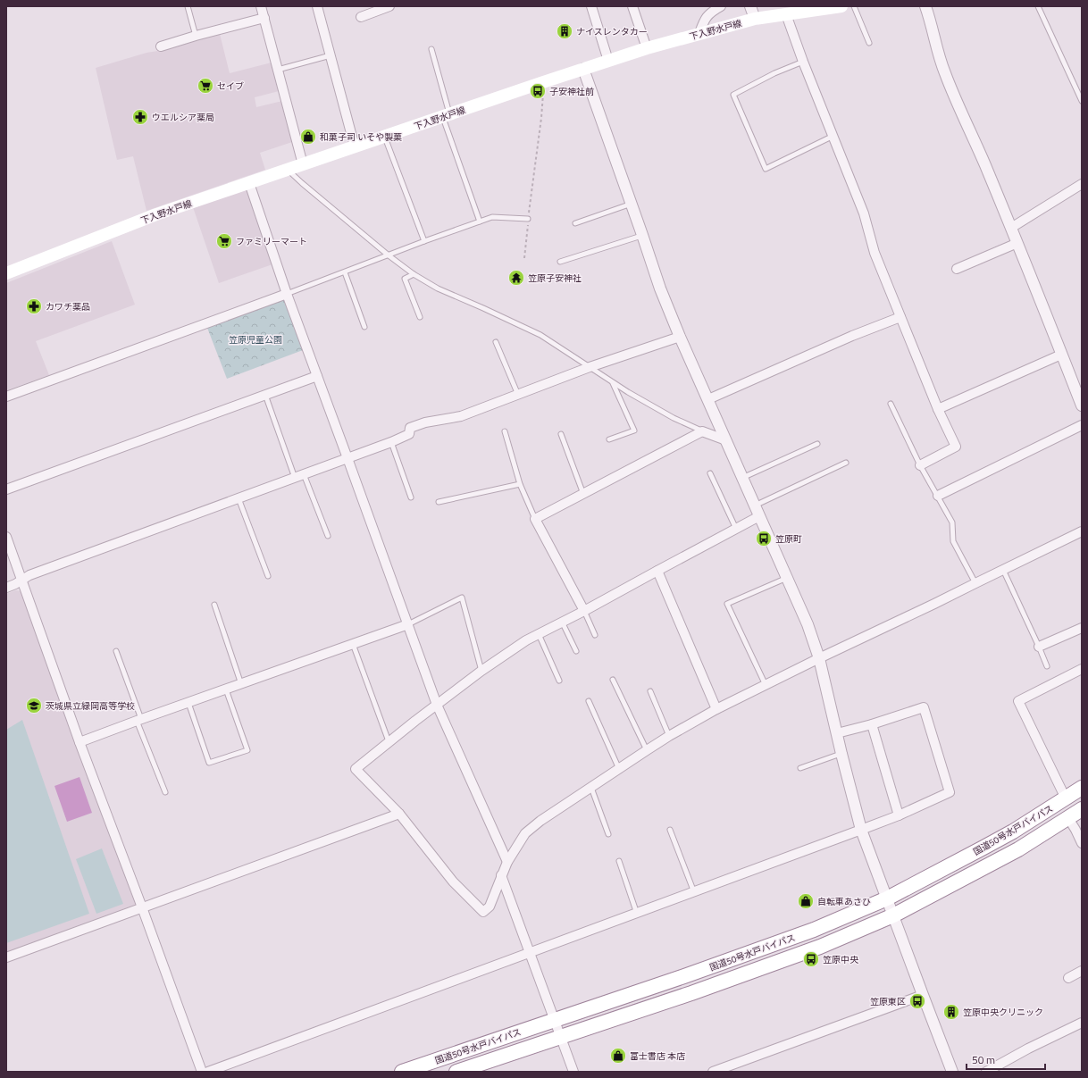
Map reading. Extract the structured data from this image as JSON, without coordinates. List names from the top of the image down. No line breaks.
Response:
{"streets":{"highway":["国道50号水戸バイパス"],"main road":["下入野水戸線"]},"parks":["笠原児童公園"],"places":{"building":["ナイスレンタカー","笠原中央クリニック"],"supermarket":["セイブ","ファミリーマート"],"bus stop":["子安神社前","笠原町","笠原中央","笠原東区"],"pharmacy":["ウエルシア薬局","カワチ薬品"],"shop":["和菓子司 いそや製菓","自転車あさひ","富士書店 本店"],"temple":["笠原子安神社"],"school or university":["茨城県立緑岡高等学校"]},"scale_bar":"50 m"}
